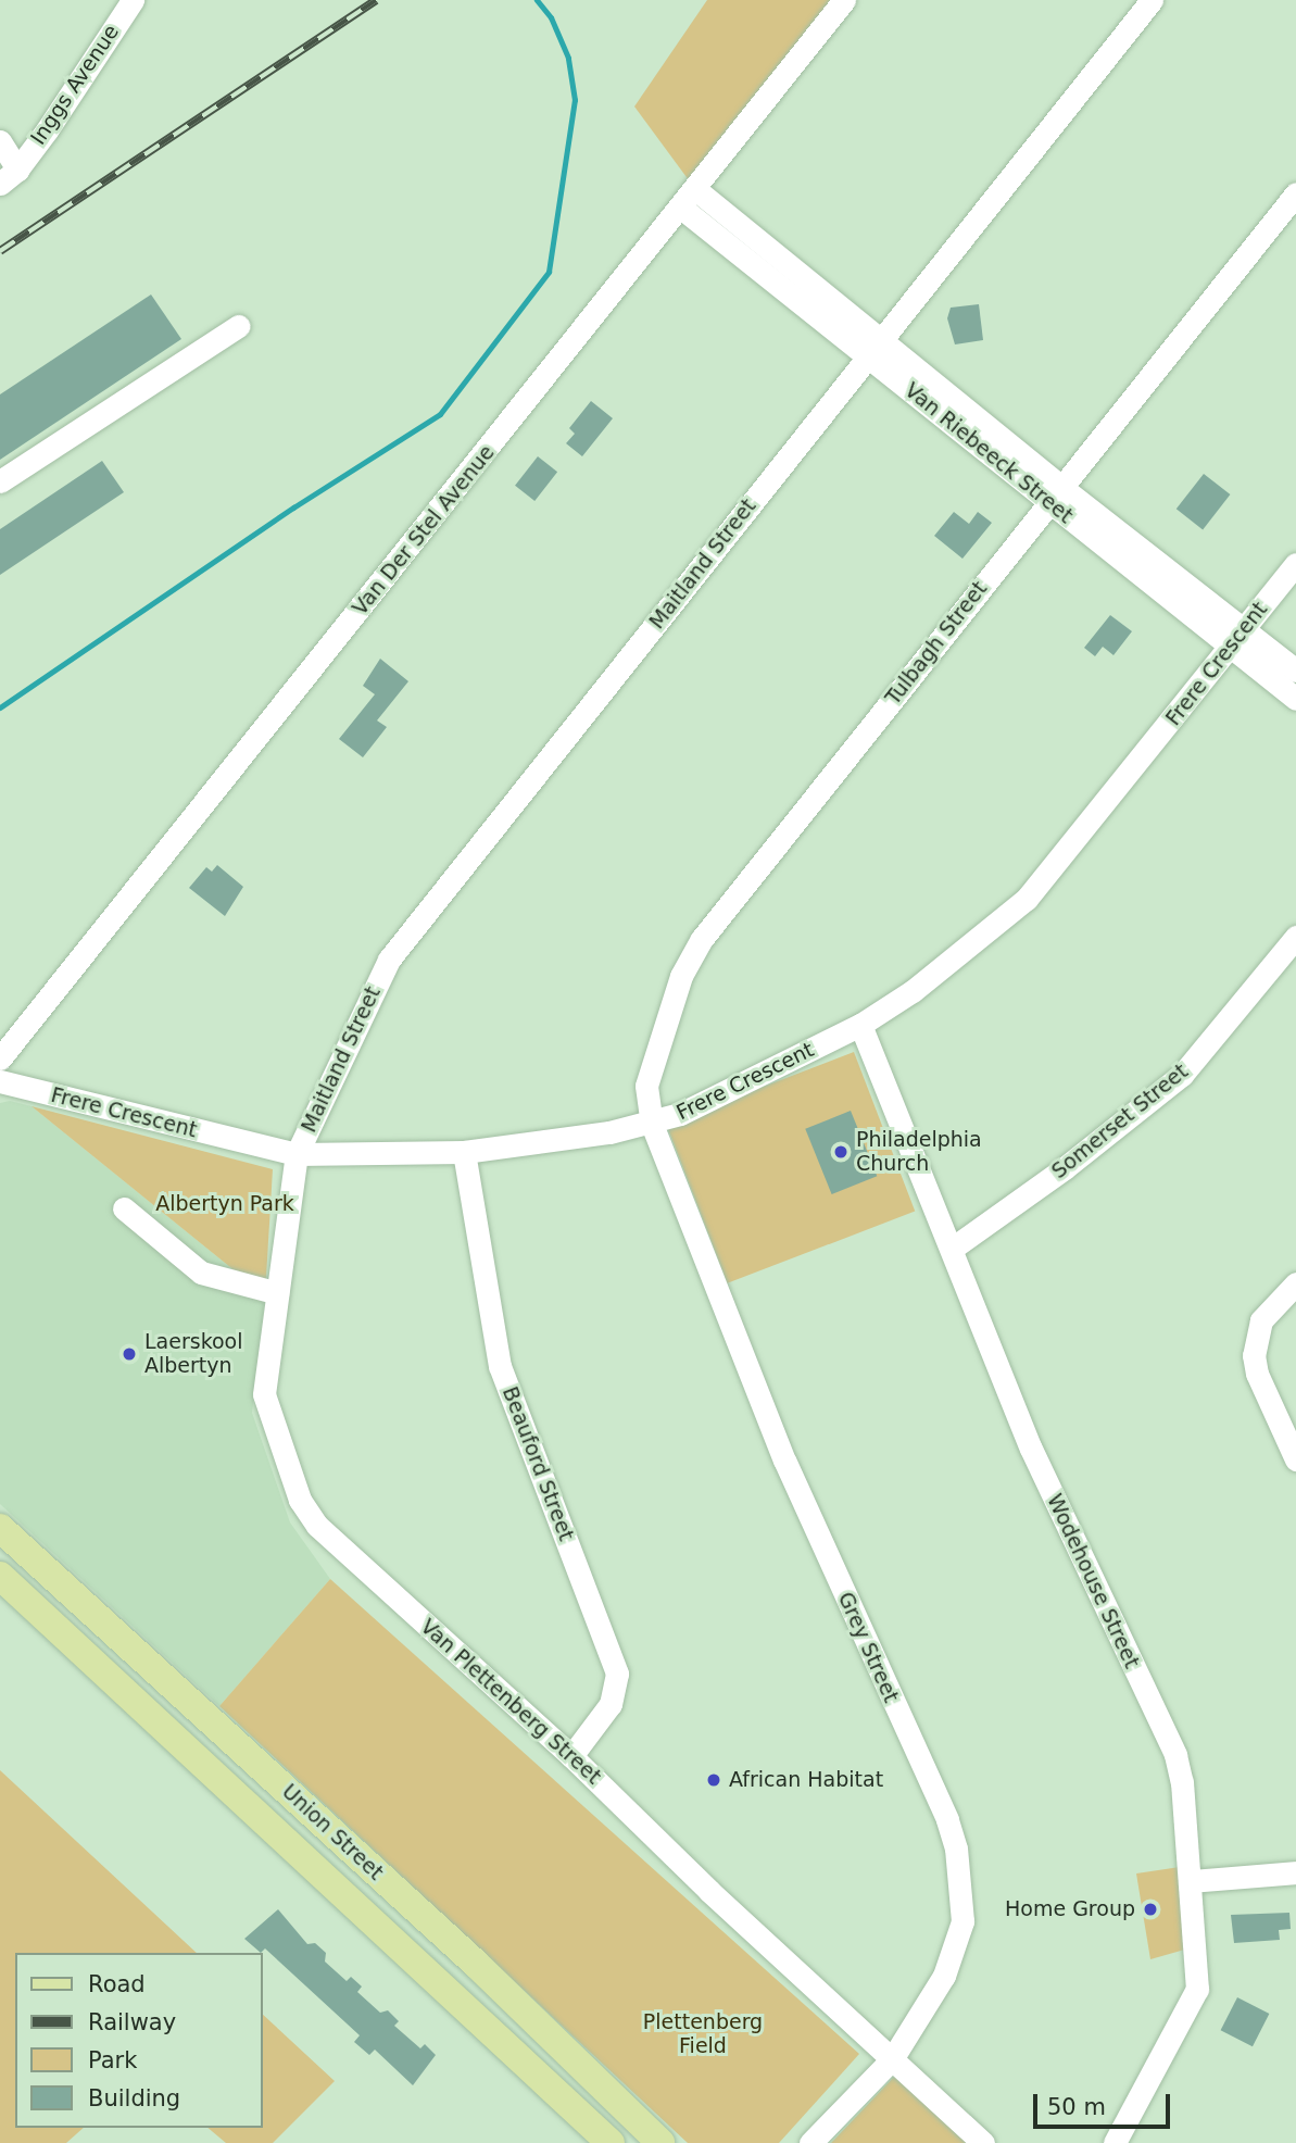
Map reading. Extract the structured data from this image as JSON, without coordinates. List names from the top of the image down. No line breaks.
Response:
{"streets":{"main road":["Union Street"],"street":["Inggs Avenue","Van Riebeeck Street","Van Der Stel Avenue","Maitland Street","Tulbagh Street","Frere Crescent","Somerset Street","Beauford Street","Wodehouse Street","Grey Street","Van Plettenberg Street"]},"crossings":[["Van Riebeeck Street","Van Der Stel Avenue"],["Van Riebeeck Street","Maitland Street"],["Van Riebeeck Street","Tulbagh Street"],["Van Riebeeck Street","Frere Crescent"],["Maitland Street","Frere Crescent"],["Maitland Street","Van Plettenberg Street"],["Tulbagh Street","Frere Crescent"],["Tulbagh Street","Grey Street"],["Frere Crescent","Beauford Street"],["Frere Crescent","Wodehouse Street"],["Frere Crescent","Grey Street"],["Frere Crescent","Van Plettenberg Street"],["Somerset Street","Wodehouse Street"],["Beauford Street","Van Plettenberg Street"],["Grey Street","Van Plettenberg Street"]],"parks":["Albertyn Park","Plettenberg Field"],"places":["Philadelphia Church","Laerskool Albertyn","African Habitat","Home Group"],"legend":["Road","Railway","Park","Building"],"scale_bar":"50 m"}
